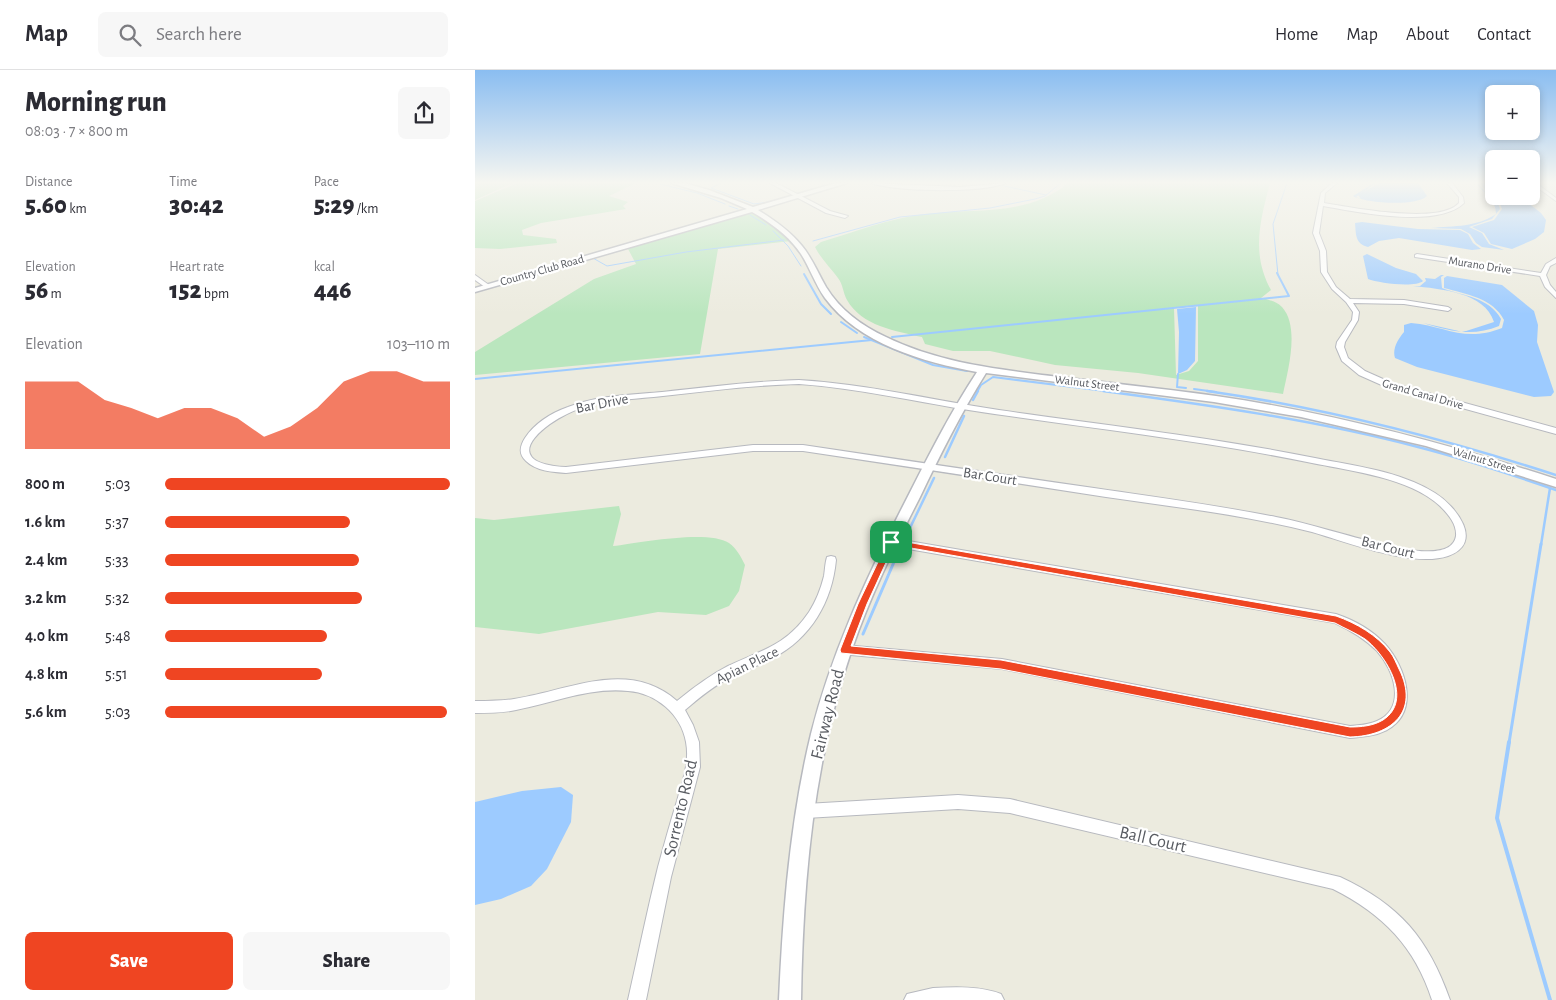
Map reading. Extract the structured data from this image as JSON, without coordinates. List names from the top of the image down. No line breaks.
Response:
{"streets":{"street":["Murano Drive","Country Club Road","Walnut Street","Grand Canal Drive","Bar Drive","Bar Court","Apian Place","Fairway Road","Sorrento Road","Ball Court"]},"crossings":[["Walnut Street","Fairway Road"],["Bar Drive","Bar Court"],["Bar Drive","Fairway Road"],["Bar Court","Fairway Road"],["Apian Place","Sorrento Road"],["Fairway Road","Ball Court"]],"page":{"header":"Map","search":"Search here","nav":["Home","Map","About","Contact"],"heading":["Morning run","08:03 · 7 × 800 m"],"map_buttons":["+","−"],"stats":[["Distance","5.60 km"],["Time","30:42"],["Pace","5:29 /km"],["Elevation","56 m"],["Heart rate","152 bpm"],["kcal","446"]],"chart":["Elevation","103–110 m"],"list":[{"name":"800 m","note":"5:03"},{"name":"1.6 km","note":"5:37"},{"name":"2.4 km","note":"5:33"},{"name":"3.2 km","note":"5:32"},{"name":"4.0 km","note":"5:48"},{"name":"4.8 km","note":"5:51"},{"name":"5.6 km","note":"5:03"}],"buttons":["Save","Share"]}}
